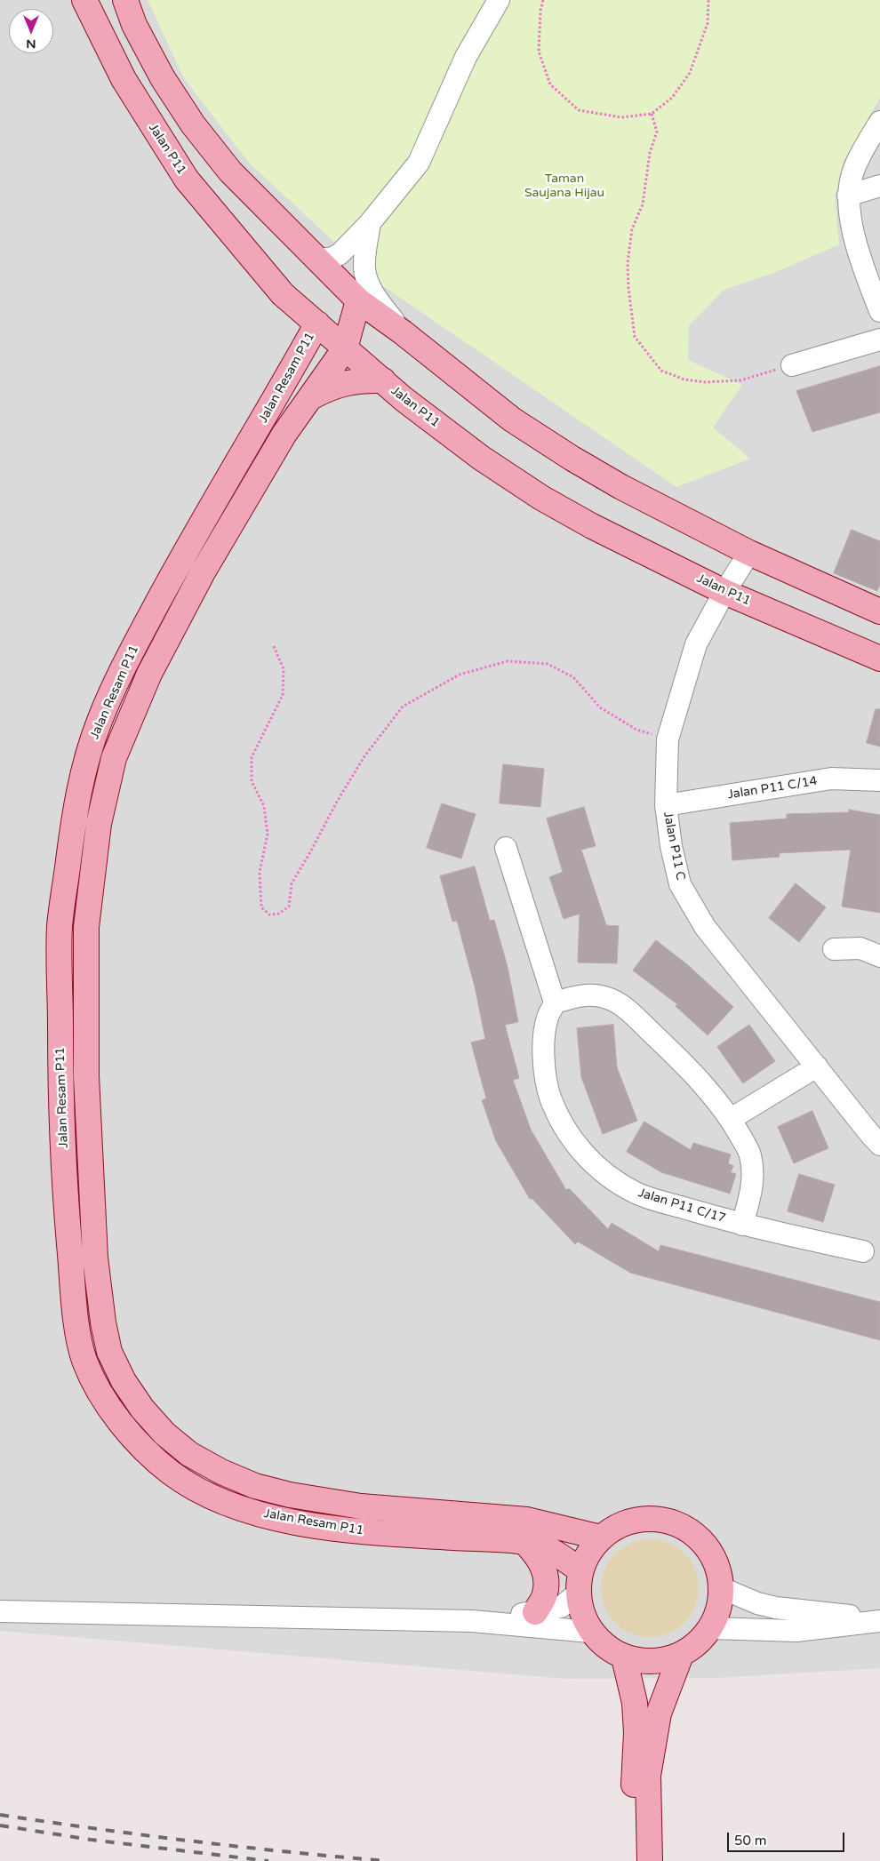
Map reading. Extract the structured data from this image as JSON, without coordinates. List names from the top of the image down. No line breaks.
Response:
{"streets":{"main road":["Jalan P11","Jalan Resam P11"],"street":["Jalan P11 C/14","Jalan P11 C","Jalan P11 C/17"]},"crossings":[["Jalan P11","Jalan Resam P11"],["Jalan P11","Jalan P11 C"],["Jalan P11 C/14","Jalan P11 C"]],"parks":["Taman Saujana Hijau"],"scale_bar":"50 m","north":"bottom"}
